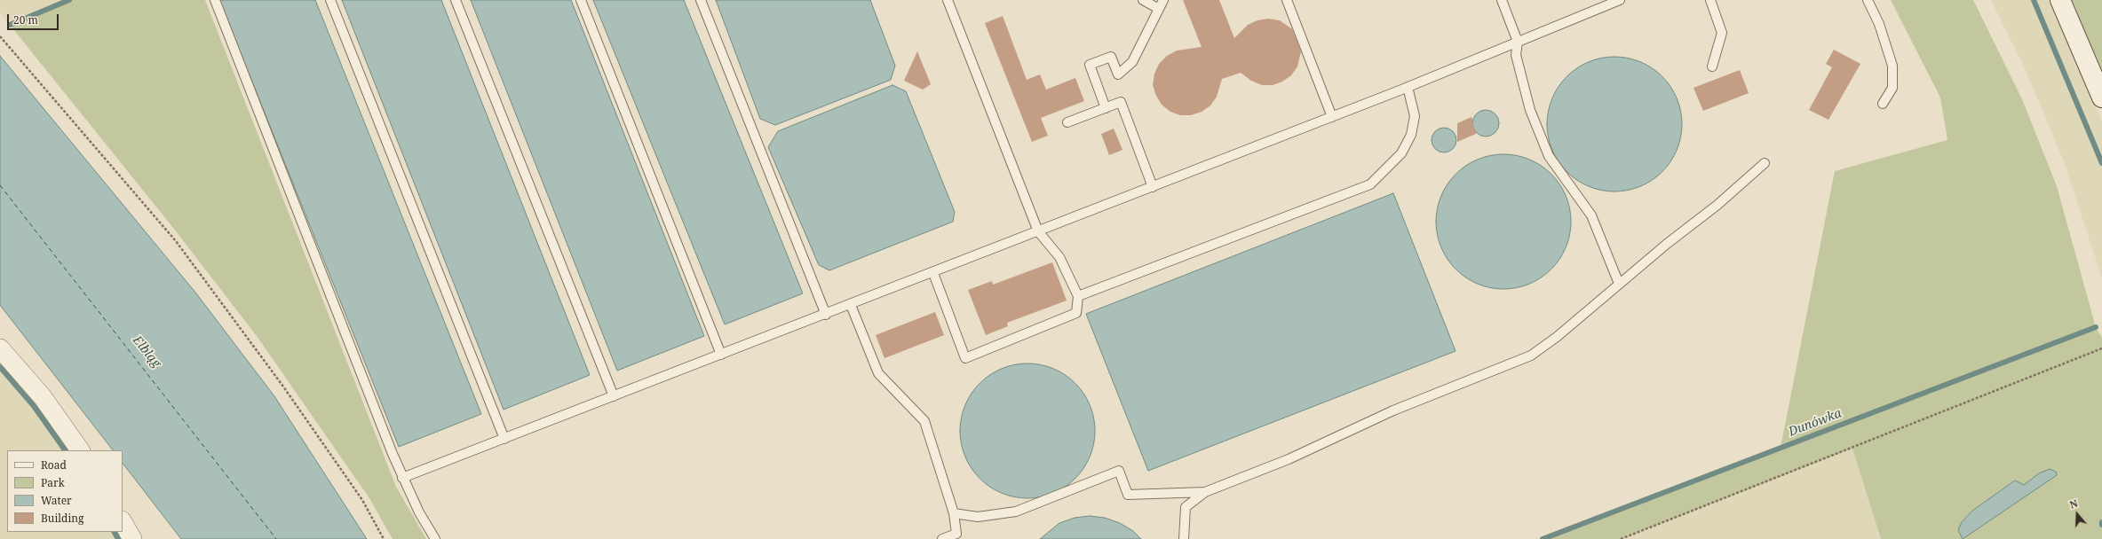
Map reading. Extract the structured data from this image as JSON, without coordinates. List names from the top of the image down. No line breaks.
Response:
{"water":["Elbląg","Dunówka"],"legend":["Road","Park","Water","Building"],"scale_bar":"20 m","north":"top"}
